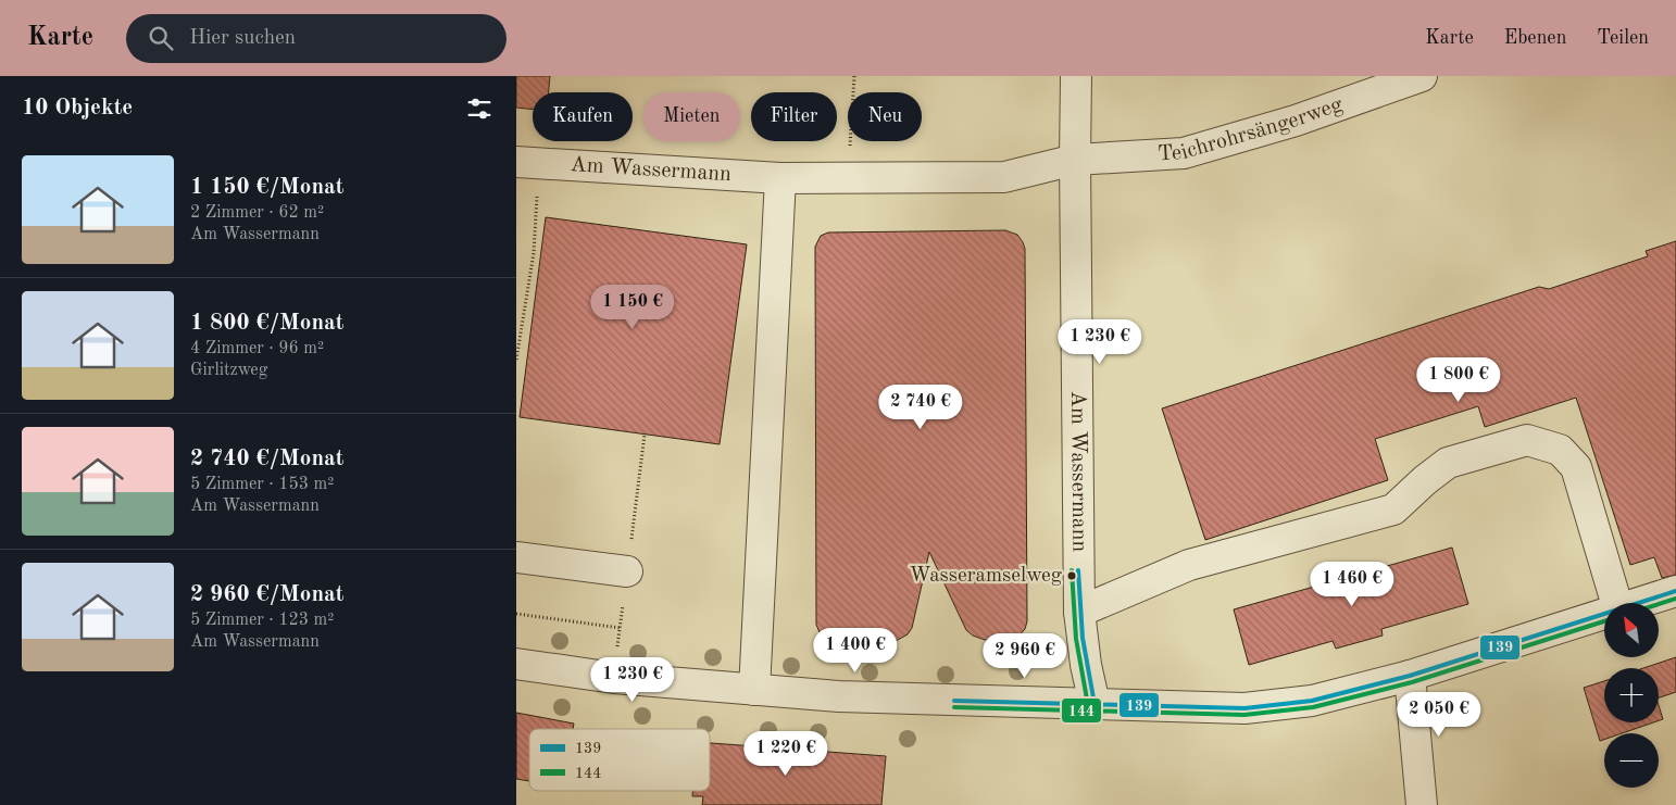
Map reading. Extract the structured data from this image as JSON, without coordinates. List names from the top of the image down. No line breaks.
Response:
{"streets":{"street":["Teichrohrsängerweg","Am Wassermann"]},"crossings":[["Teichrohrsängerweg","Am Wassermann"]],"places":["Wasseramselweg"],"lines":["transit line 139","transit line 144"],"legend":["139","144"],"north":"top left","page":{"header":"Karte","search":"Hier suchen","nav":["Karte","Ebenen","Teilen"],"heading":"10 Objekte","chip":["Kaufen","Mieten","Filter","Neu"],"list":[{"name":"1 150 €/Monat","note":"2 Zimmer · 62 m² · Am Wassermann"},{"name":"1 800 €/Monat","note":"4 Zimmer · 96 m² · Girlitzweg"},{"name":"2 740 €/Monat","note":"5 Zimmer · 153 m² · Am Wassermann"},{"name":"2 960 €/Monat","note":"5 Zimmer · 123 m² · Am Wassermann"}],"price":["1 150 €","1 230 €","1 800 €","2 740 €","1 460 €","1 400 €","2 960 €","1 230 €","2 050 €","1 220 €"],"map_buttons":["+","−"]}}
